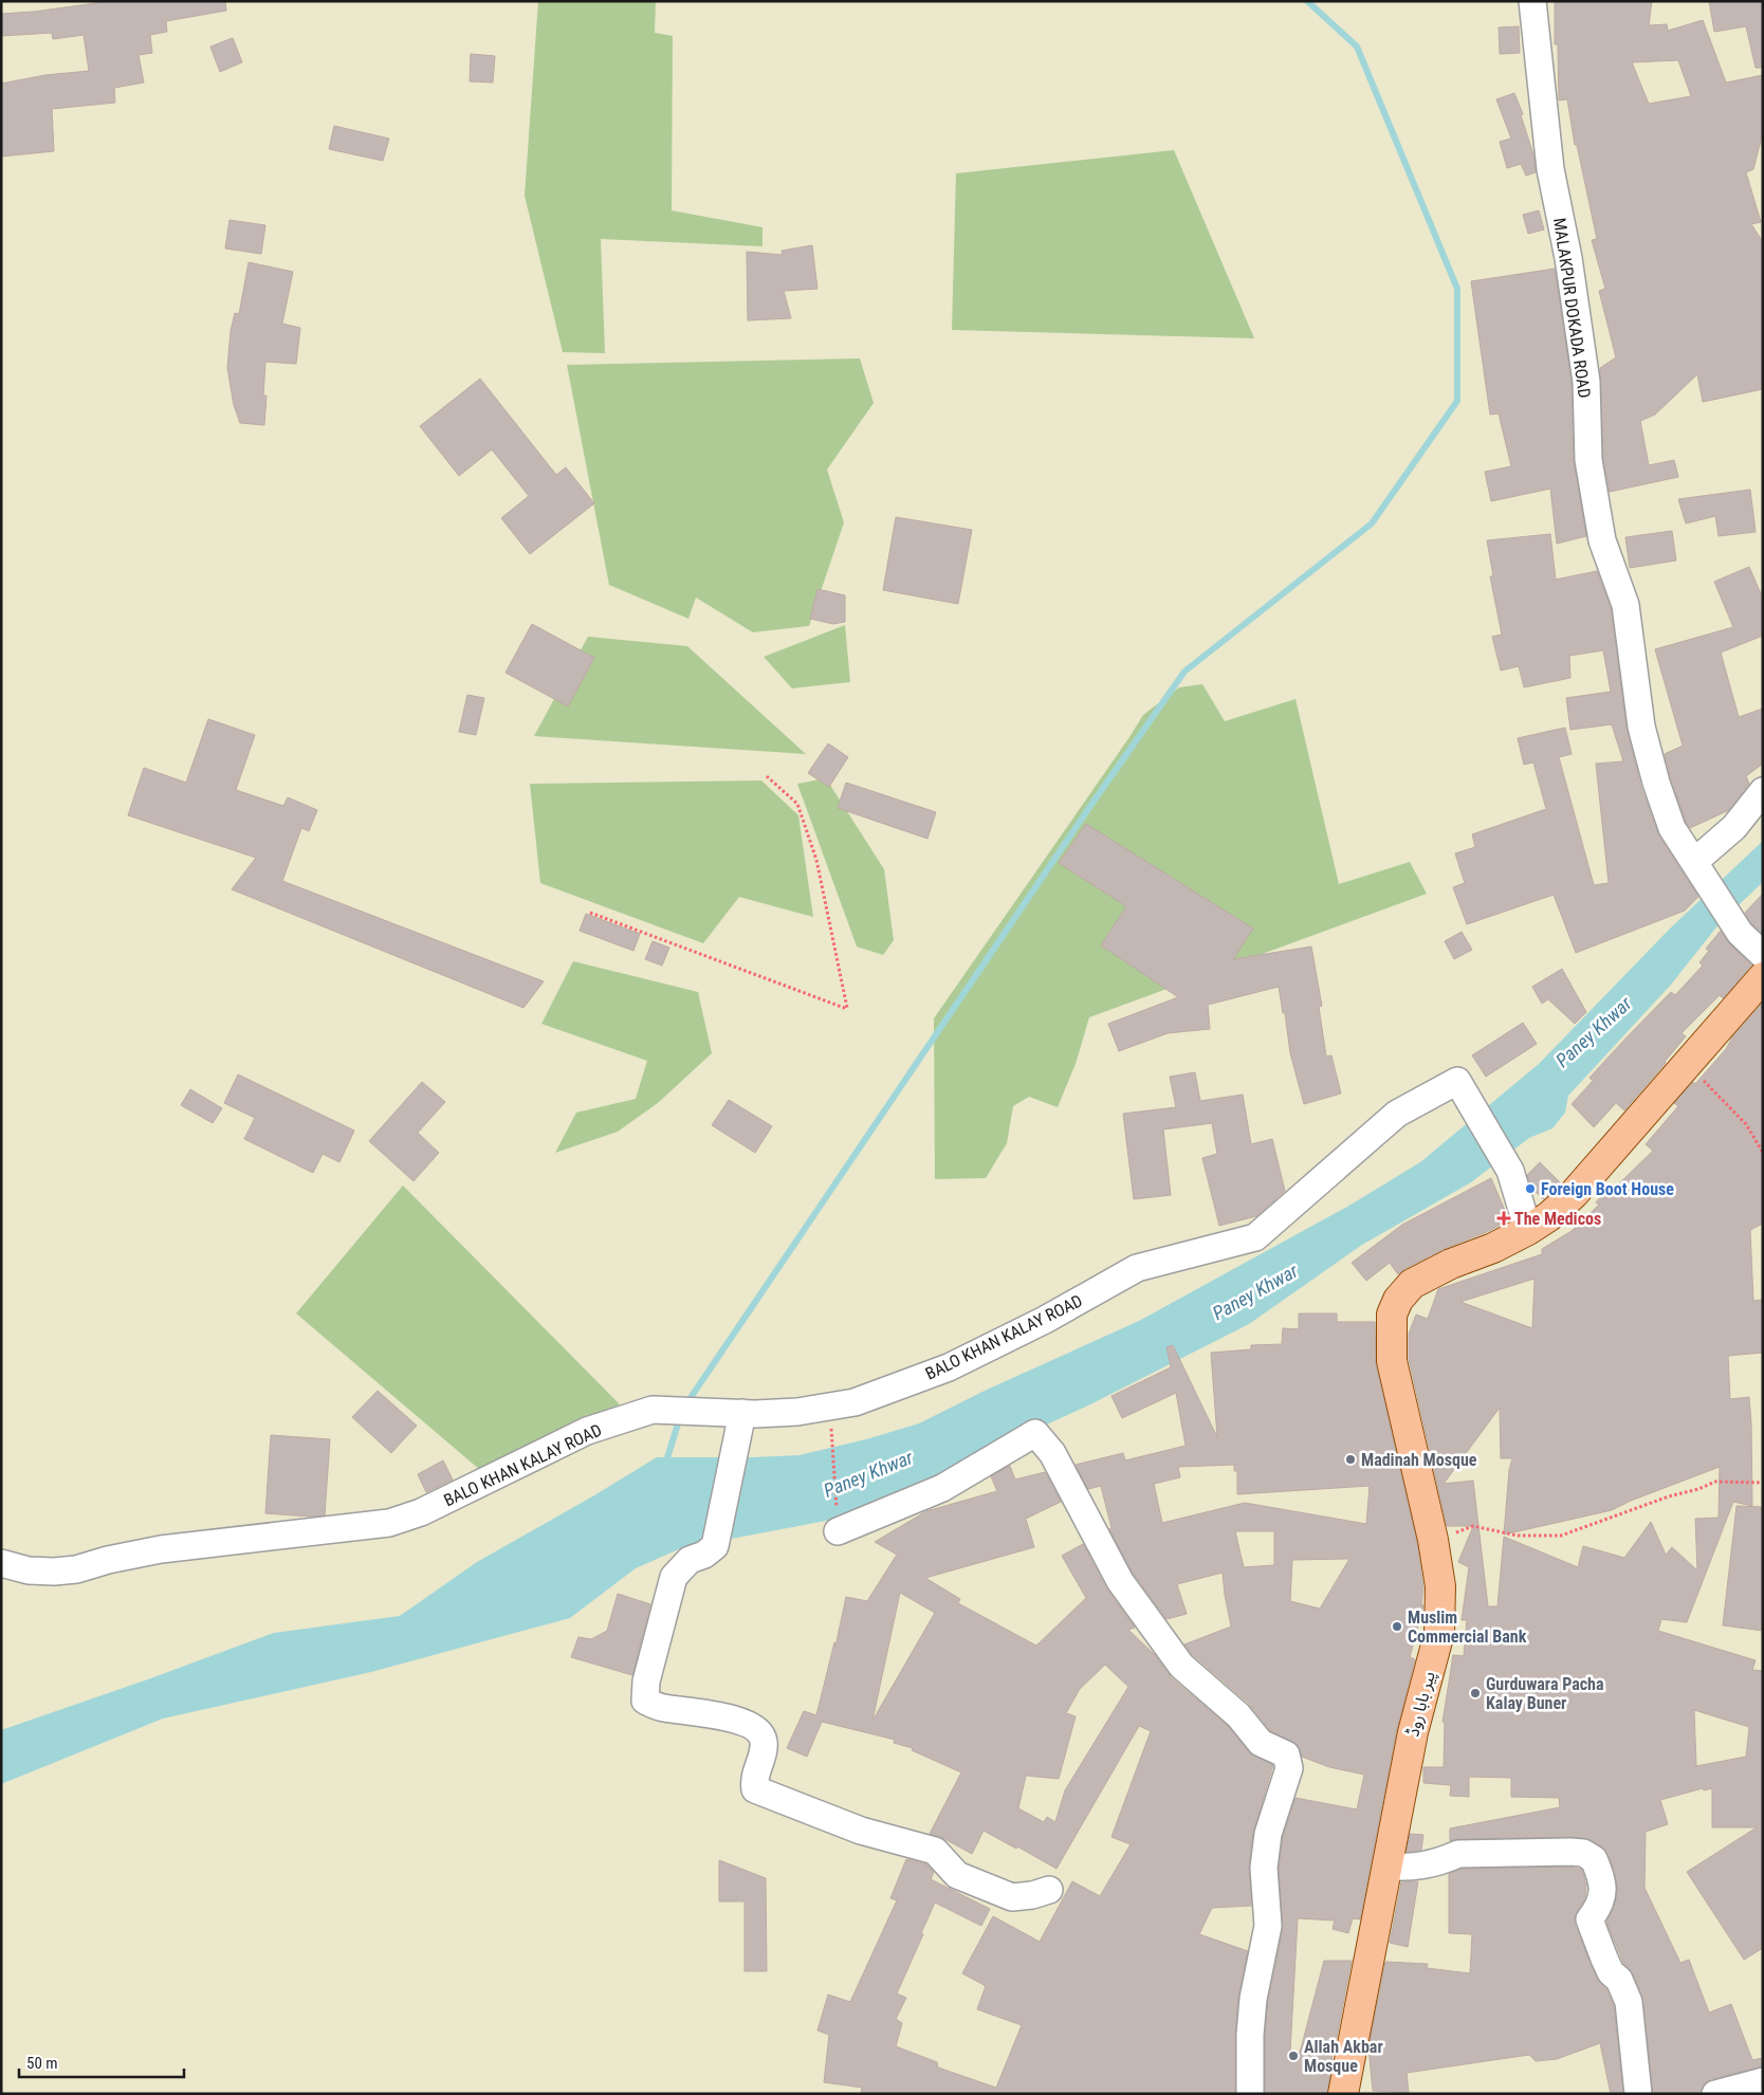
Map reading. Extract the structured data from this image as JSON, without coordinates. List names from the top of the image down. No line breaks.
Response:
{"streets":{"main road":["پیر بابا روڈ"],"street":["MALAKPUR DOKADA ROAD","BALO KHAN KALAY ROAD"]},"crossings":[["BALO KHAN KALAY ROAD","پیر بابا روڈ"]],"water":["Paney Khwar"],"places":{"other":["Foreign Boot House","Madinah Mosque","Muslim Commercial Bank","Gurduwara Pacha Kalay Buner","Allah Akbar Mosque"],"health":["The Medicos"]},"scale_bar":"50 m"}
